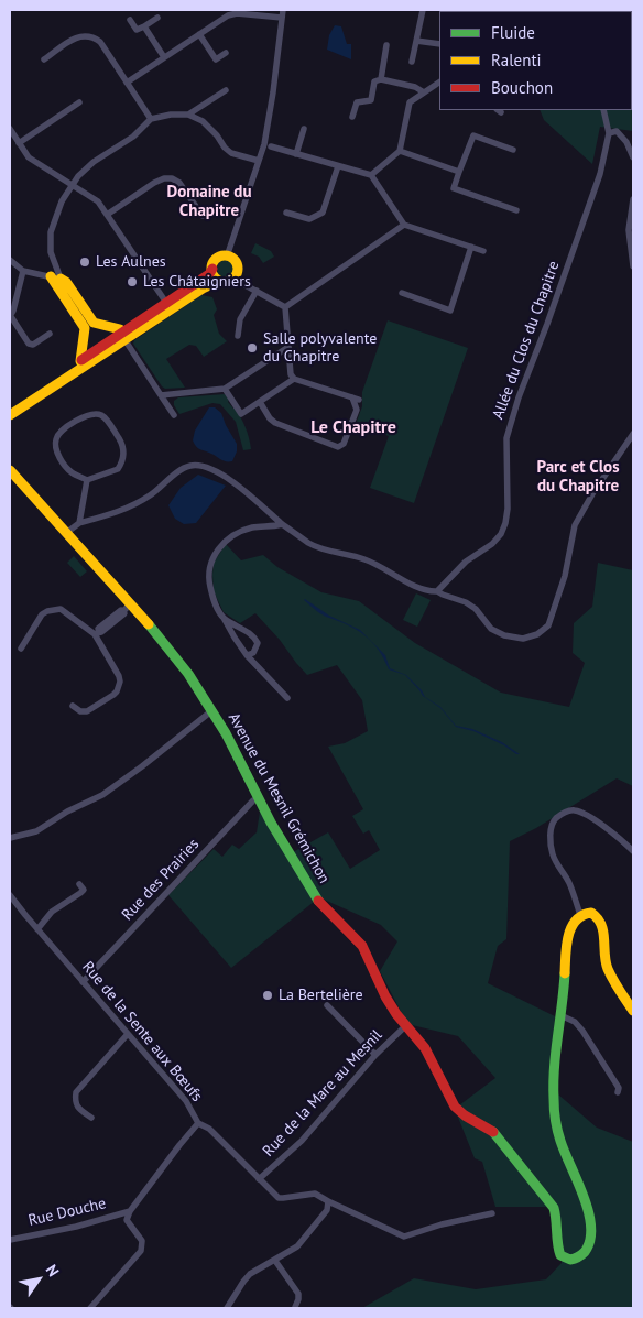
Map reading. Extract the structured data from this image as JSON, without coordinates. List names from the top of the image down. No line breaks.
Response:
{"streets":{"street":["Allée du Clos du Chapitre","Avenue du Mesnil Grémichon","Rue des Prairies","Rue de la Sente aux Bœufs","Rue de la Mare au Mesnil","Rue Douche"]},"crossings":[["Avenue du Mesnil Grémichon","Rue des Prairies"],["Avenue du Mesnil Grémichon","Rue de la Mare au Mesnil"],["Rue des Prairies","Rue de la Sente aux Bœufs"],["Rue de la Sente aux Bœufs","Rue de la Mare au Mesnil"]],"districts":["Domaine du Chapitre","Le Chapitre","Parc et Clos du Chapitre"],"places":["Les Aulnes","Les Châtaigniers","Salle polyvalente du Chapitre","La Bertelière"],"legend":["Fluide","Ralenti","Bouchon"],"north":"top right"}
